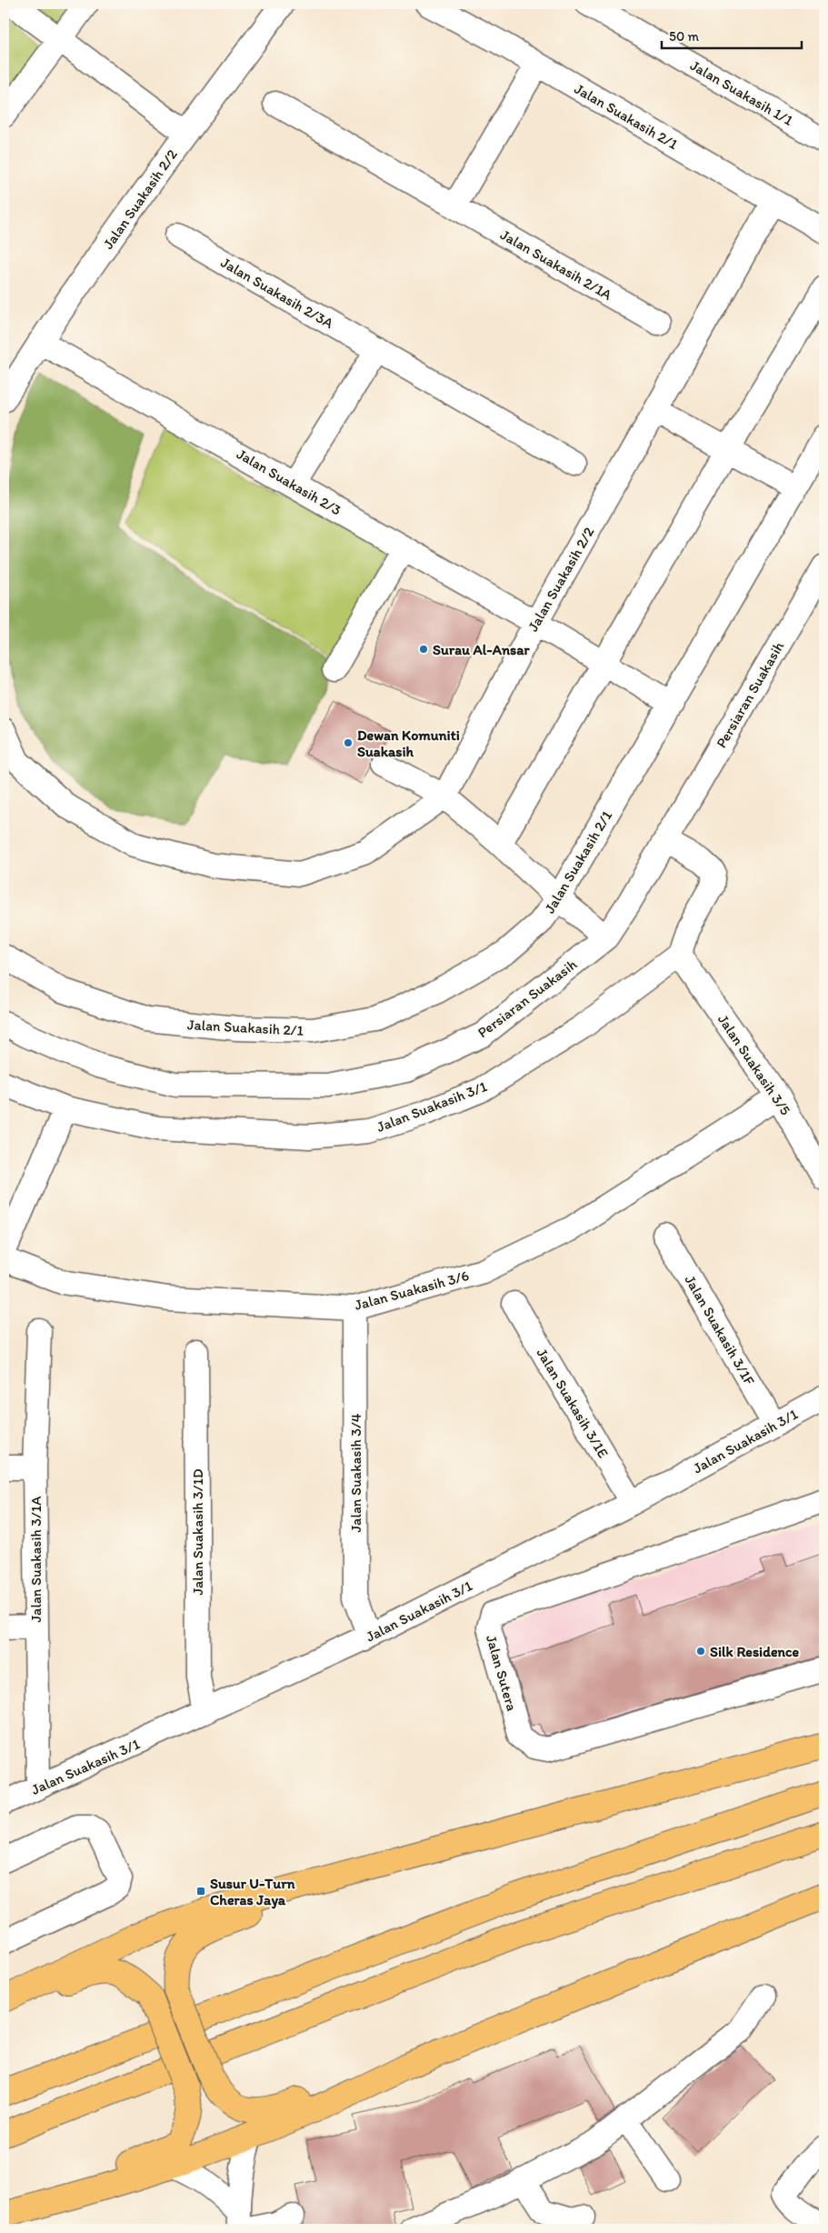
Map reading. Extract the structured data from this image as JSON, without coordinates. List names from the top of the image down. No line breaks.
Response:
{"streets":{"street":["Jalan Suakasih 1/1","Jalan Suakasih 2/1","Jalan Suakasih 2/2","Jalan Suakasih 2/1A","Jalan Suakasih 2/3A","Jalan Suakasih 2/3","Persiaran Suakasih","Jalan Suakasih 3/5","Jalan Suakasih 3/1","Jalan Suakasih 3/6","Jalan Suakasih 3/1F","Jalan Suakasih 3/1E","Jalan Suakasih 3/4","Jalan Suakasih 3/1D","Jalan Suakasih 3/1A","Jalan Sutera"]},"crossings":[["Jalan Suakasih 2/1","Jalan Suakasih 2/2"],["Jalan Suakasih 2/1","Jalan Suakasih 2/3"],["Jalan Suakasih 2/2","Jalan Suakasih 2/3"],["Jalan Suakasih 3/5","Jalan Suakasih 3/1"],["Jalan Suakasih 3/5","Jalan Suakasih 3/6"],["Jalan Suakasih 3/1","Jalan Suakasih 3/1F"],["Jalan Suakasih 3/1","Jalan Suakasih 3/1E"],["Jalan Suakasih 3/1","Jalan Suakasih 3/4"],["Jalan Suakasih 3/1","Jalan Suakasih 3/1D"],["Jalan Suakasih 3/1","Jalan Suakasih 3/1A"],["Jalan Suakasih 3/6","Jalan Suakasih 3/4"]],"places":{"other":["Surau Al-Ansar","Dewan Komuniti Suakasih","Silk Residence"],"transit":["Susur U-Turn Cheras Jaya"]},"scale_bar":"50 m"}
